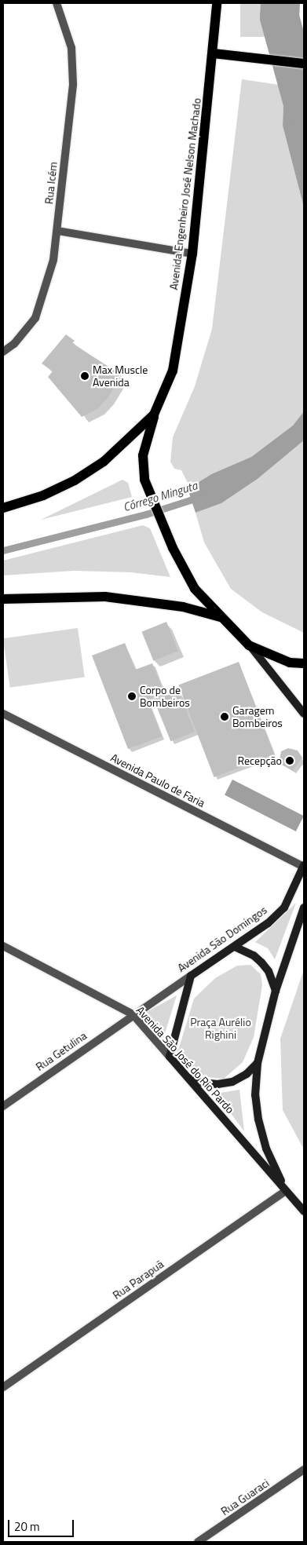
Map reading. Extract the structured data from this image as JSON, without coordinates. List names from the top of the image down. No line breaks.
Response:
{"streets":{"main road":["Avenida Engenheiro José Nelson Machado"],"street":["Rua Icém","Avenida Paulo de Faria","Avenida São Domingos","Rua Getulina","Avenida São José do Rio Pardo","Rua Parapuã","Rua Guaraci"]},"crossings":[["Avenida Paulo de Faria","Avenida São Domingos"],["Avenida São Domingos","Rua Getulina"],["Avenida São Domingos","Avenida São José do Rio Pardo"],["Rua Getulina","Avenida São José do Rio Pardo"],["Avenida São José do Rio Pardo","Rua Parapuã"]],"water":["Córrego Minguta"],"parks":["Praça Aurélio Righini"],"places":["Max Muscle Avenida","Corpo de Bombeiros","Garagem Bombeiros","Recepção"],"scale_bar":"20 m"}
